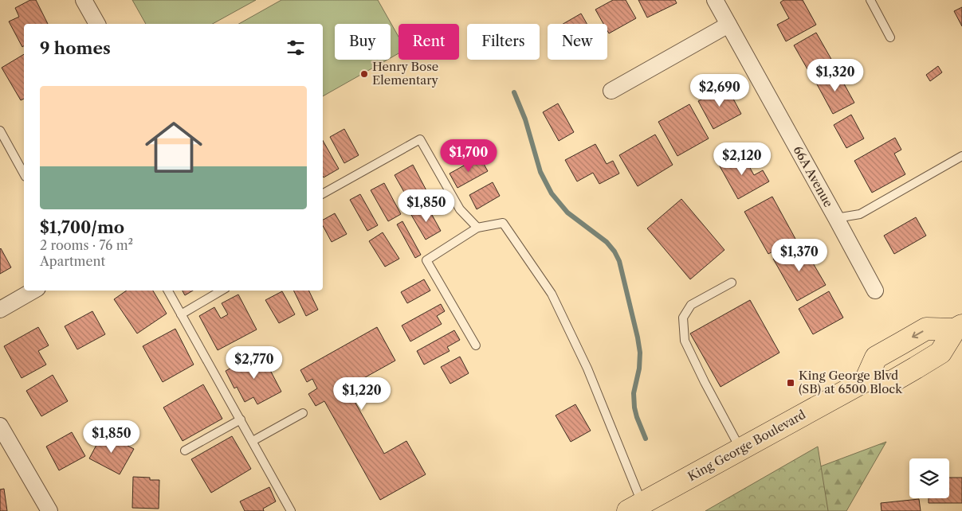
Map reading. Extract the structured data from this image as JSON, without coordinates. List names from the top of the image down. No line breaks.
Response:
{"streets":{"main road":["King George Boulevard"],"street":["66A Avenue"]},"places":{"other":["Henry Bose Elementary"],"transit":["King George Blvd (SB) at 6500 Block"]},"page":{"chip":["Buy","Rent","Filters","New"],"heading":"9 homes","price":["$1,320","$2,690","$1,700","$2,120","$1,850","$1,370","$2,770","$1,220","$1,850"],"list":[{"name":"$1,700/mo","note":"2 rooms · 76 m² · Apartment"}]}}
